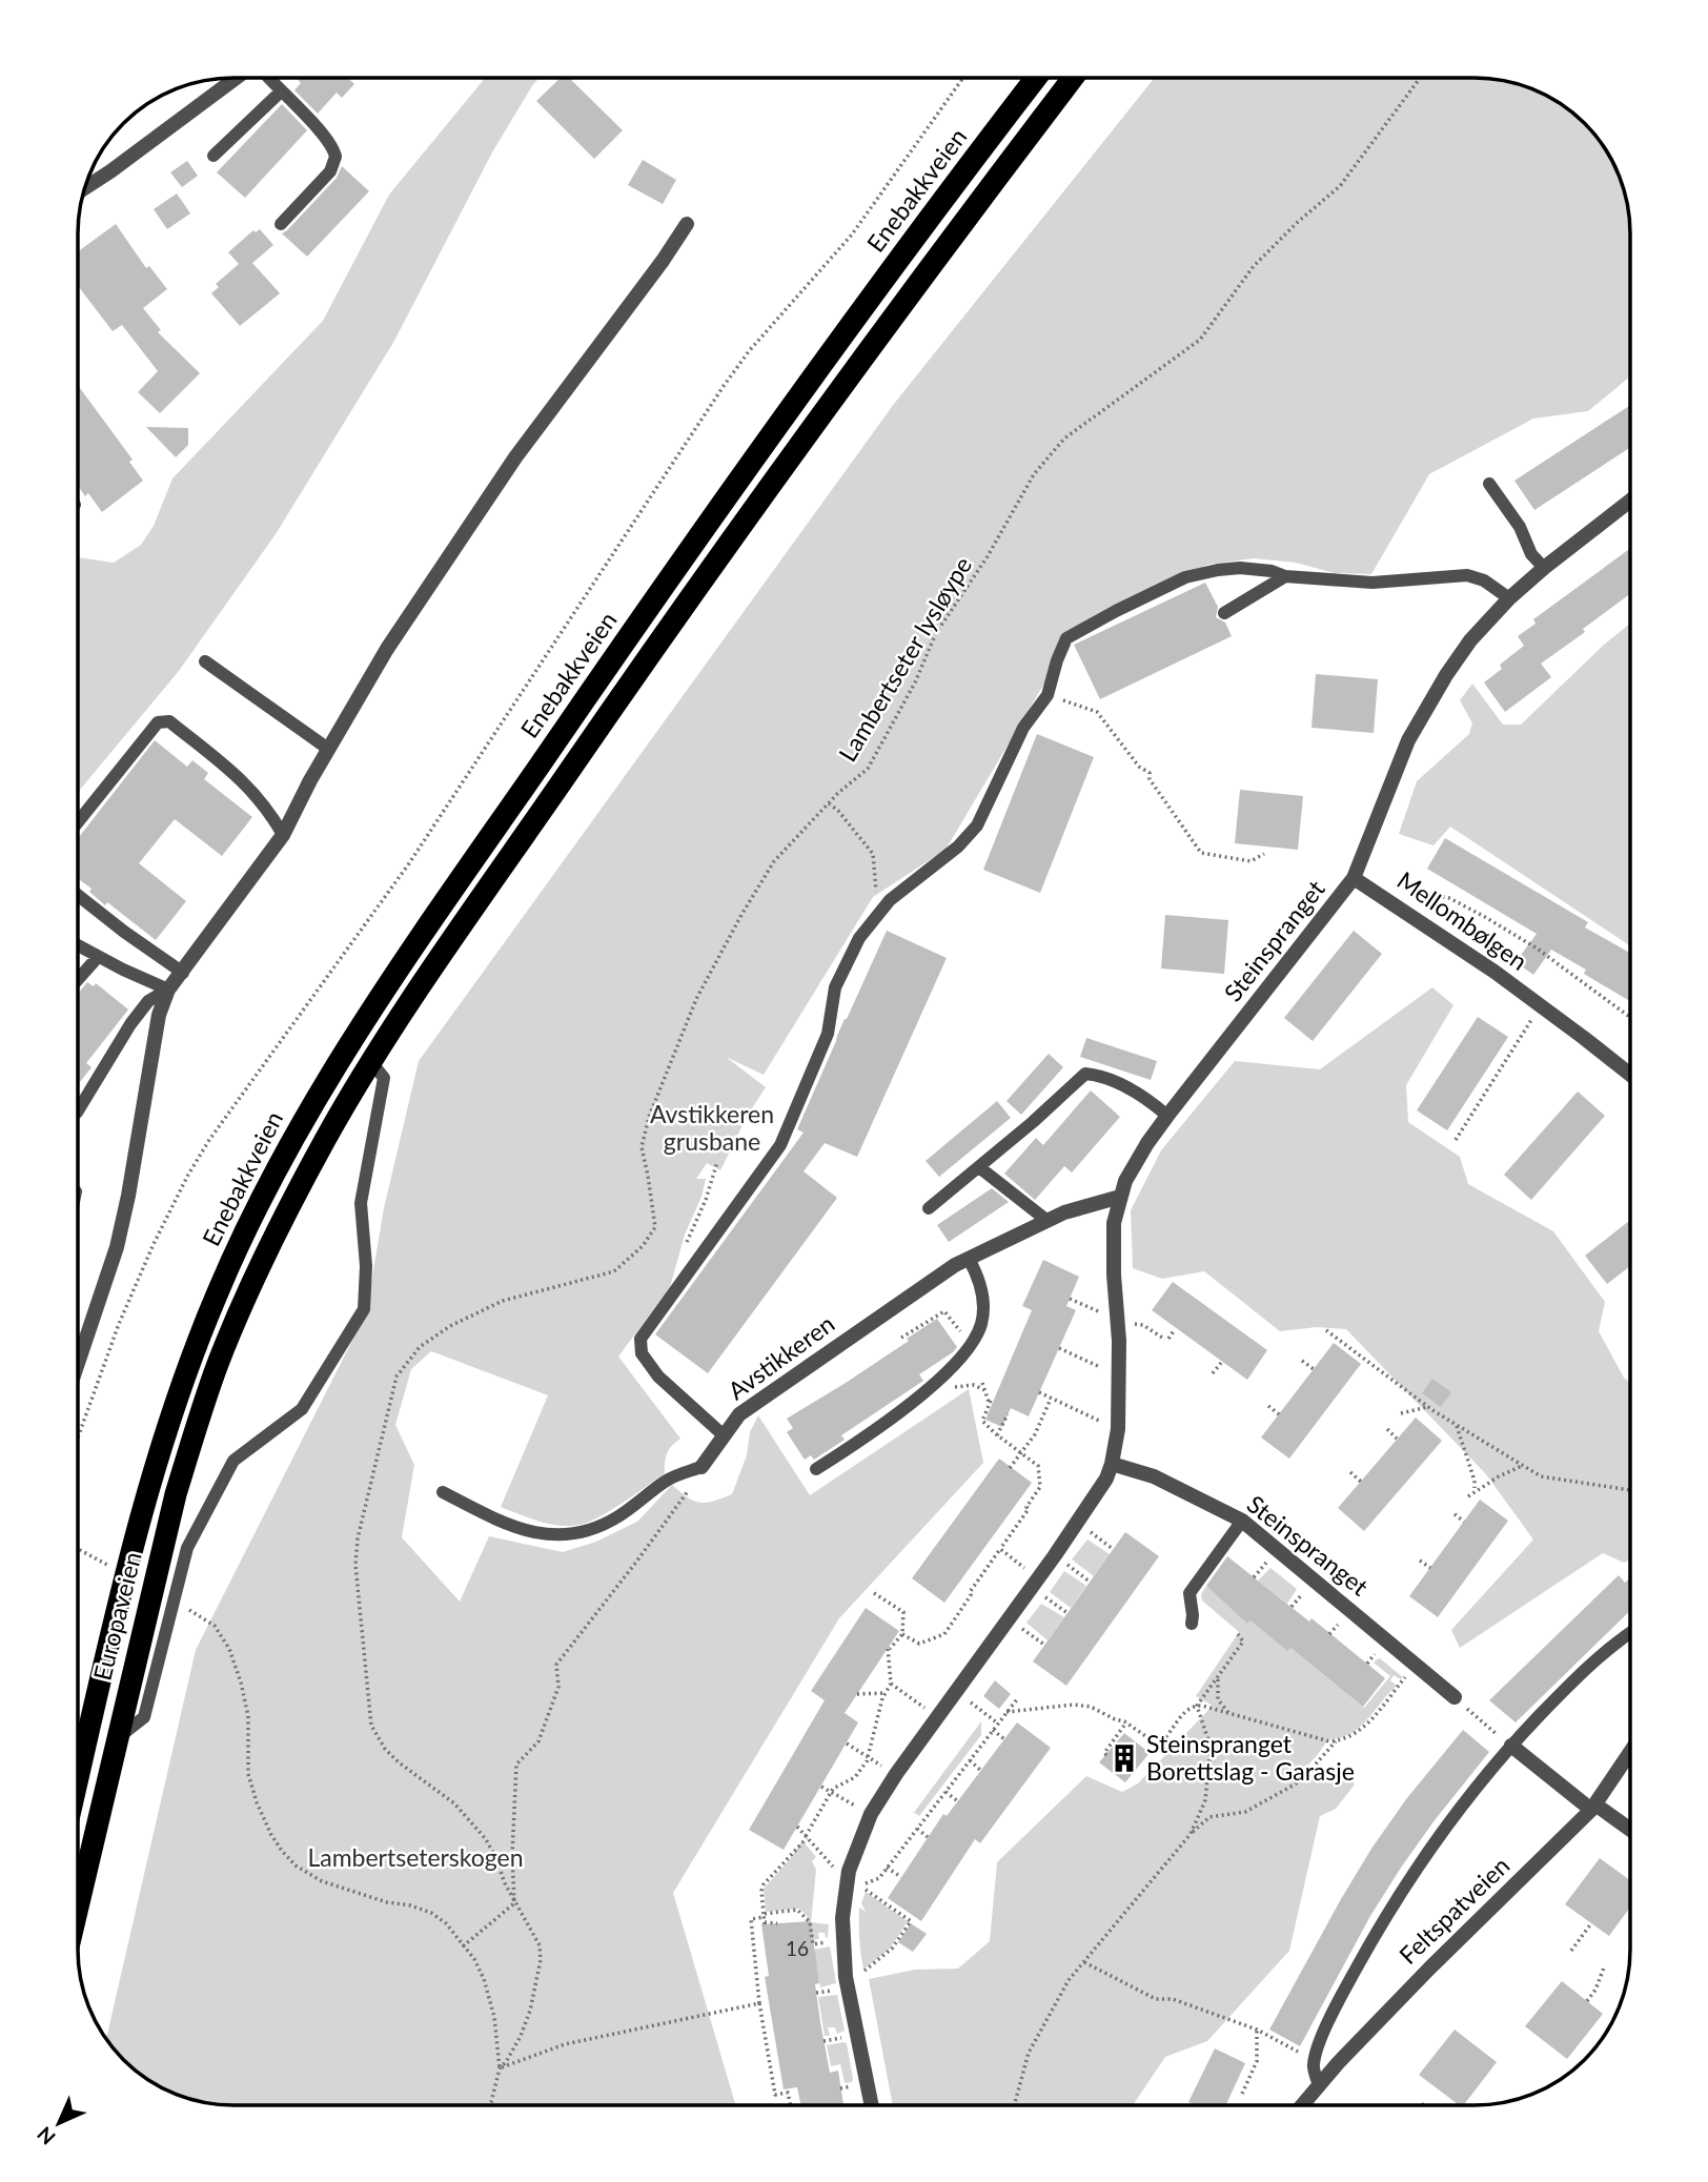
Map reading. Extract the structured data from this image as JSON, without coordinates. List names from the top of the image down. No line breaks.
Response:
{"streets":{"highway":["Enebakkveien","Europaveien"],"street":["Mellombølgen","Steinspranget","Avstikkeren","Feltspatveien"],"path":["Lambertseter lysløype"]},"crossings":[["Enebakkveien","Europaveien"],["Mellombølgen","Steinspranget"],["Steinspranget","Avstikkeren"]],"parks":["Avstikkeren grusbane","Lambertseterskogen"],"places":{"building":["Steinspranget Borettslag - Garasje"]},"house_numbers":["16"],"north":"bottom left"}
